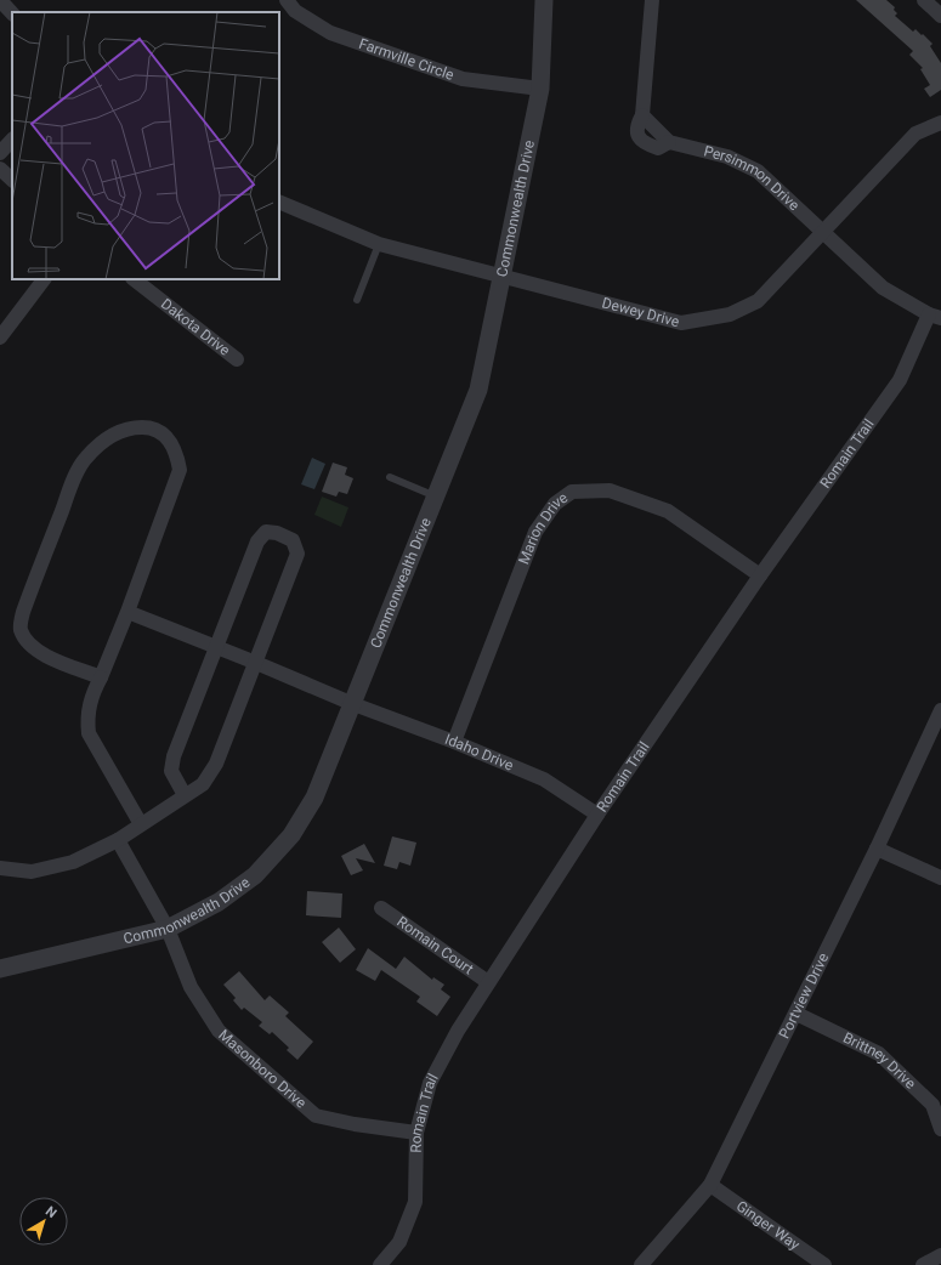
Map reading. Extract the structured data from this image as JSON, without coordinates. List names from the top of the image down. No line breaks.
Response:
{"streets":{"street":["Farmville Circle","Persimmon Drive","Commonwealth Drive","Dewey Drive","Dakota Drive","Romain Trail","Marion Drive","Idaho Drive","Romain Court","Portview Drive","Brittney Drive","Masonboro Drive","Ginger Way"]},"crossings":[["Farmville Circle","Commonwealth Drive"],["Persimmon Drive","Dewey Drive"],["Persimmon Drive","Romain Trail"],["Commonwealth Drive","Dewey Drive"],["Commonwealth Drive","Idaho Drive"],["Commonwealth Drive","Masonboro Drive"],["Romain Trail","Marion Drive"],["Romain Trail","Idaho Drive"],["Romain Trail","Romain Court"],["Romain Trail","Masonboro Drive"],["Marion Drive","Idaho Drive"],["Portview Drive","Brittney Drive"],["Portview Drive","Ginger Way"]],"north":"top right"}
